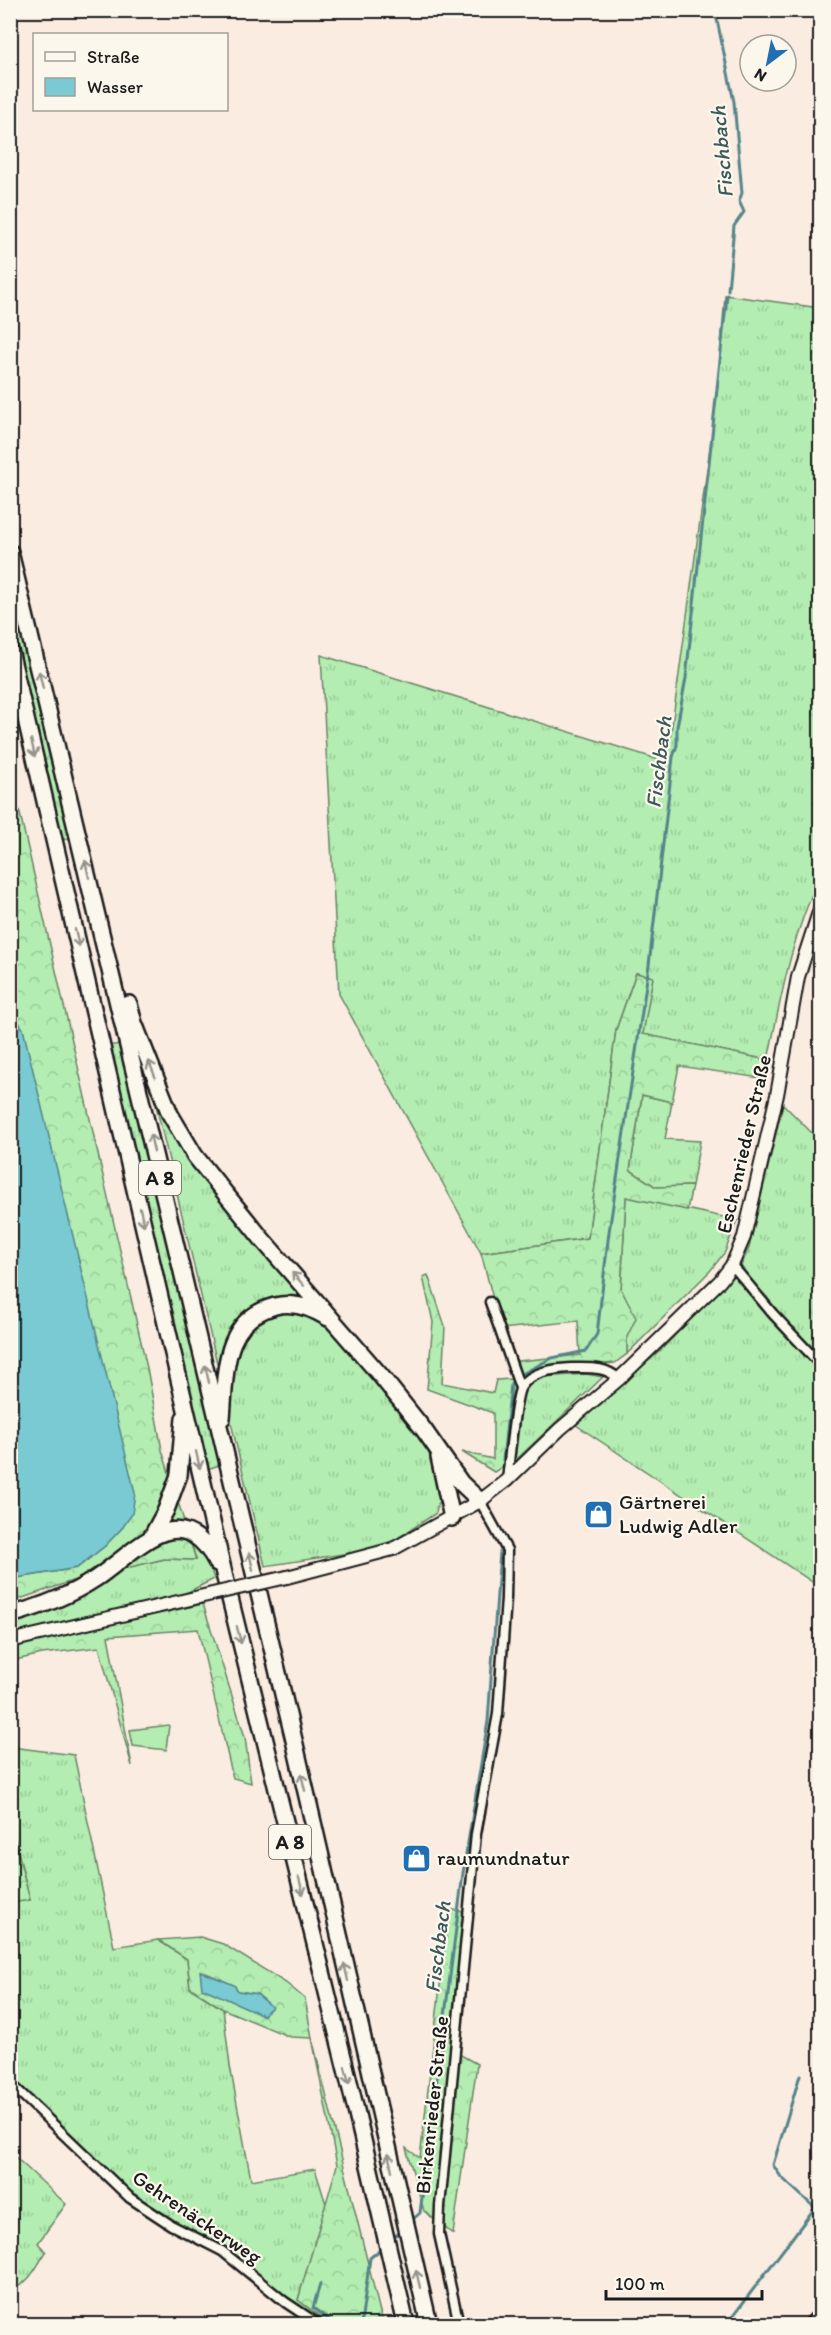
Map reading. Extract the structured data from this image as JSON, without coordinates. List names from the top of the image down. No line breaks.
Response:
{"streets":{"highway":["A 8"],"street":["Eschenrieder Straße","Birkenrieder Straße","Gehrenäckerweg"]},"crossings":[["Eschenrieder Straße","Birkenrieder Straße"]],"water":["Fischbach"],"places":{"shop":["Gärtnerei Ludwig Adler","raumundnatur"]},"legend":["Straße","Wasser"],"scale_bar":"100 m","north":"bottom left"}
